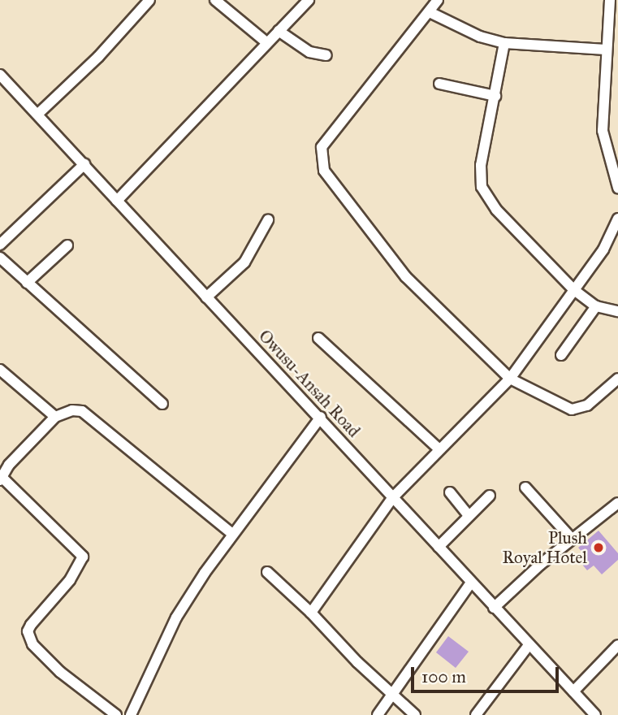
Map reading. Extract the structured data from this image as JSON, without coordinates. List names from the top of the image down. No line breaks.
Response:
{"streets":{"street":["Owusu-Ansah Road"]},"places":["Plush Royal Hotel"],"scale_bar":"100 m"}
